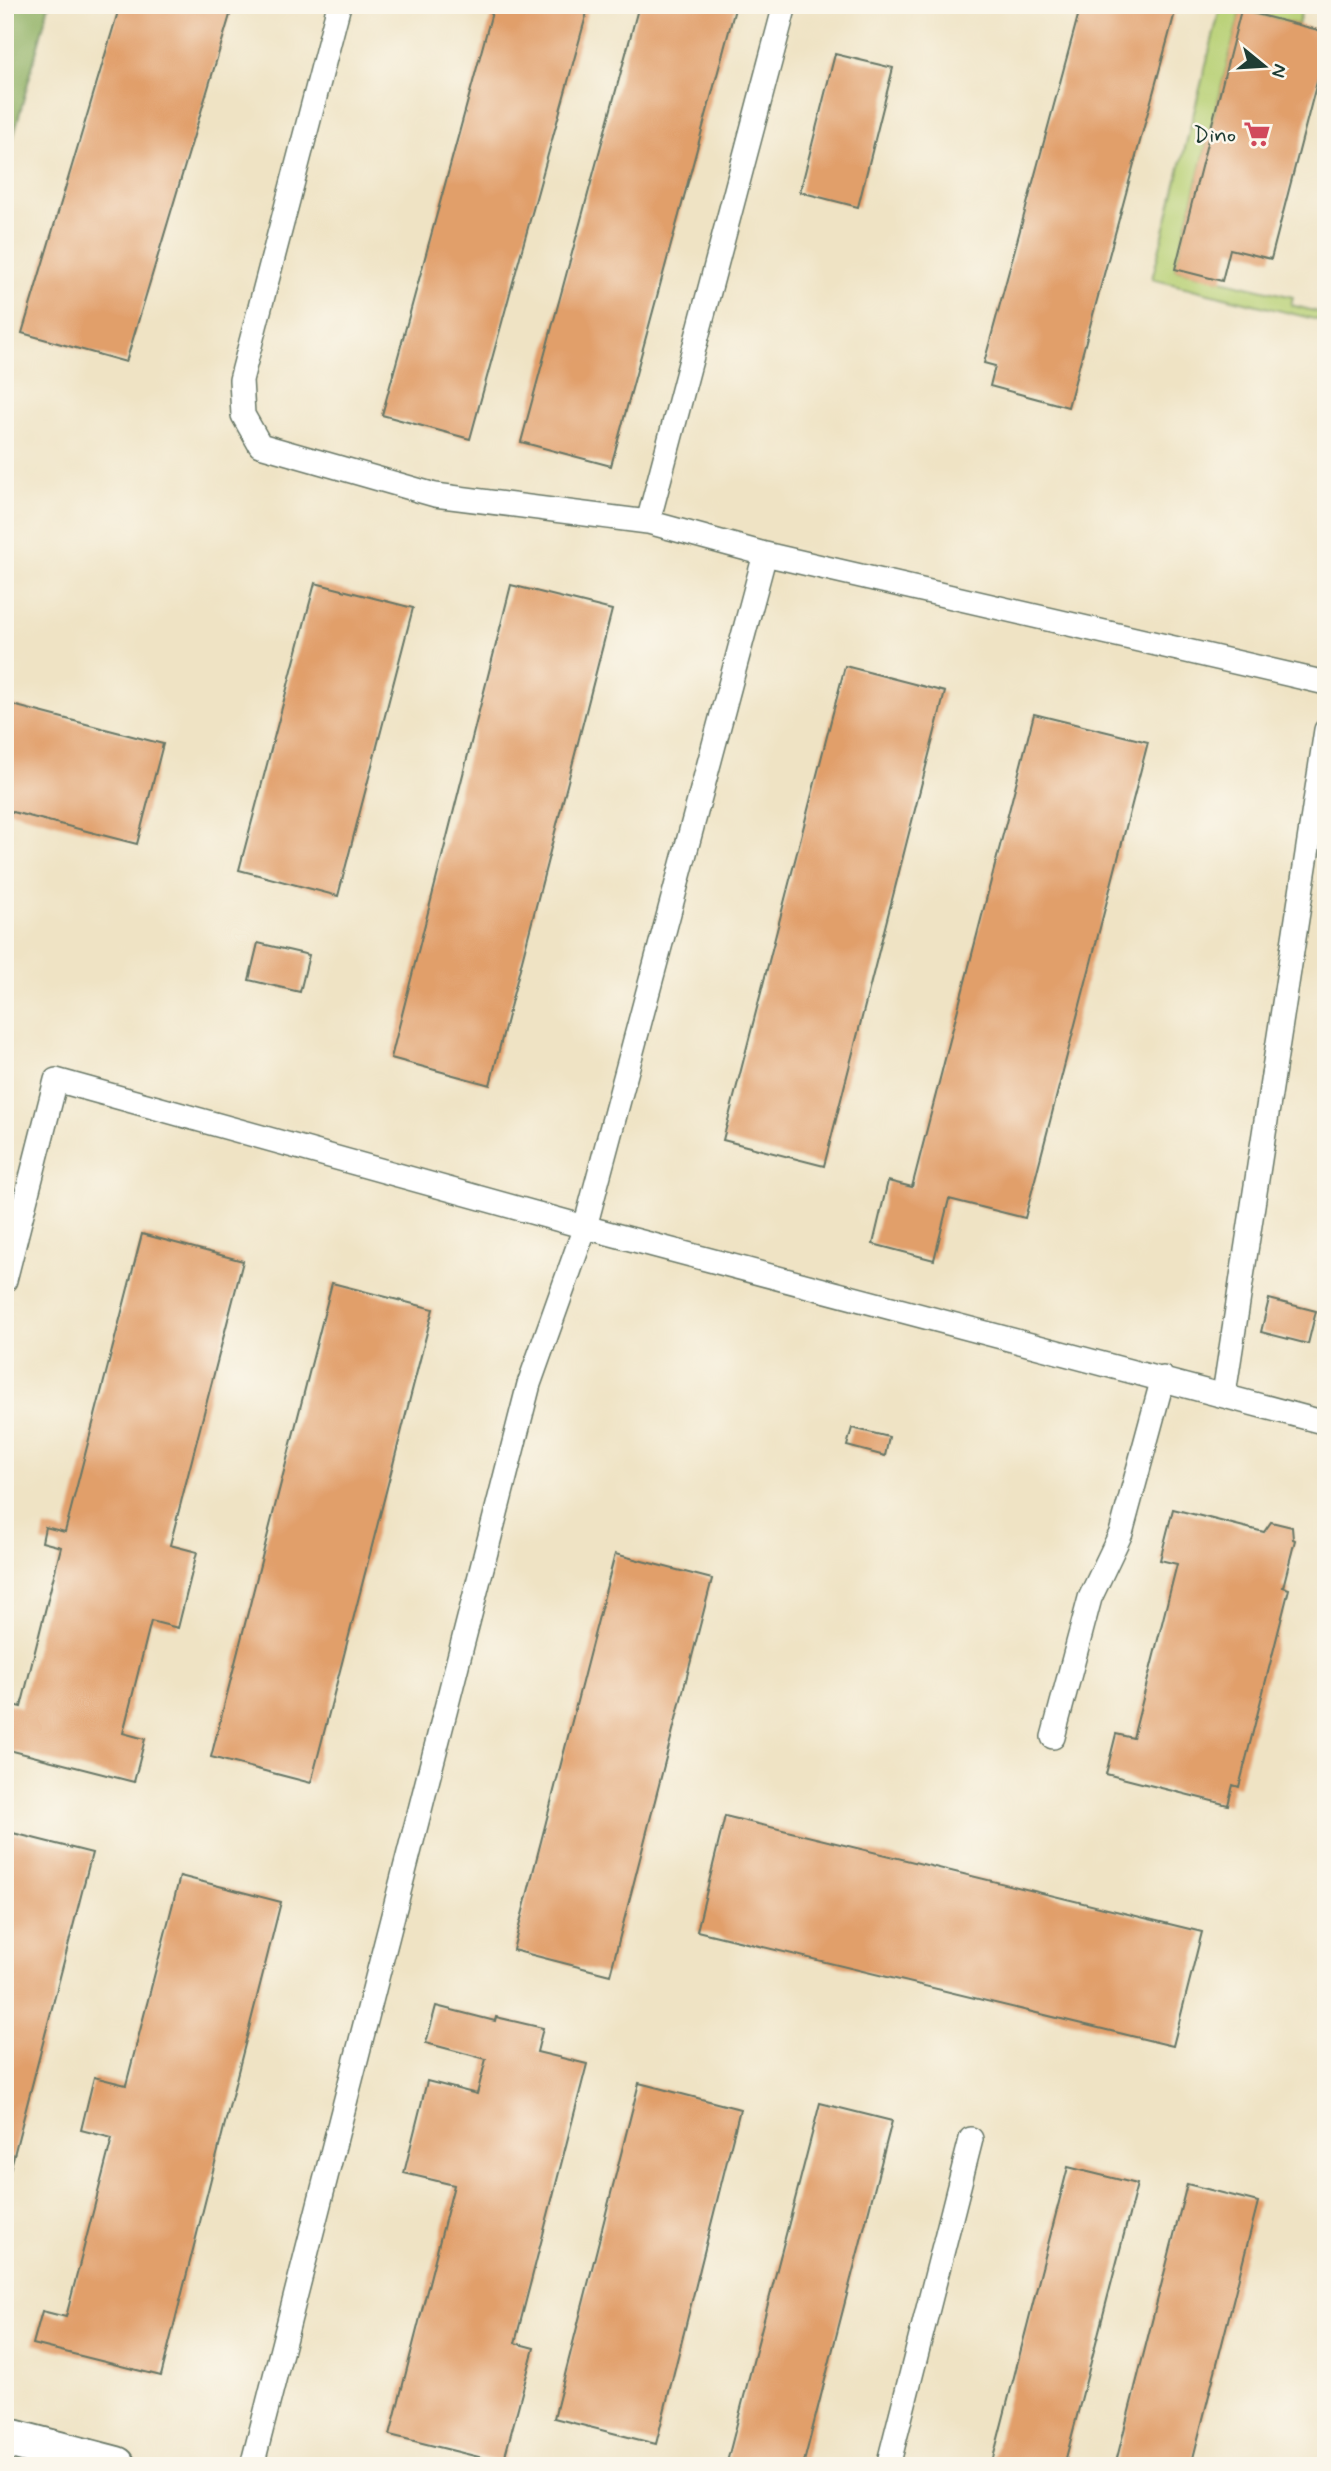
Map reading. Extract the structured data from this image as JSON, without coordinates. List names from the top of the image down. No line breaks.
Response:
{"places":{"supermarket":["Dino"]},"north":"right"}
